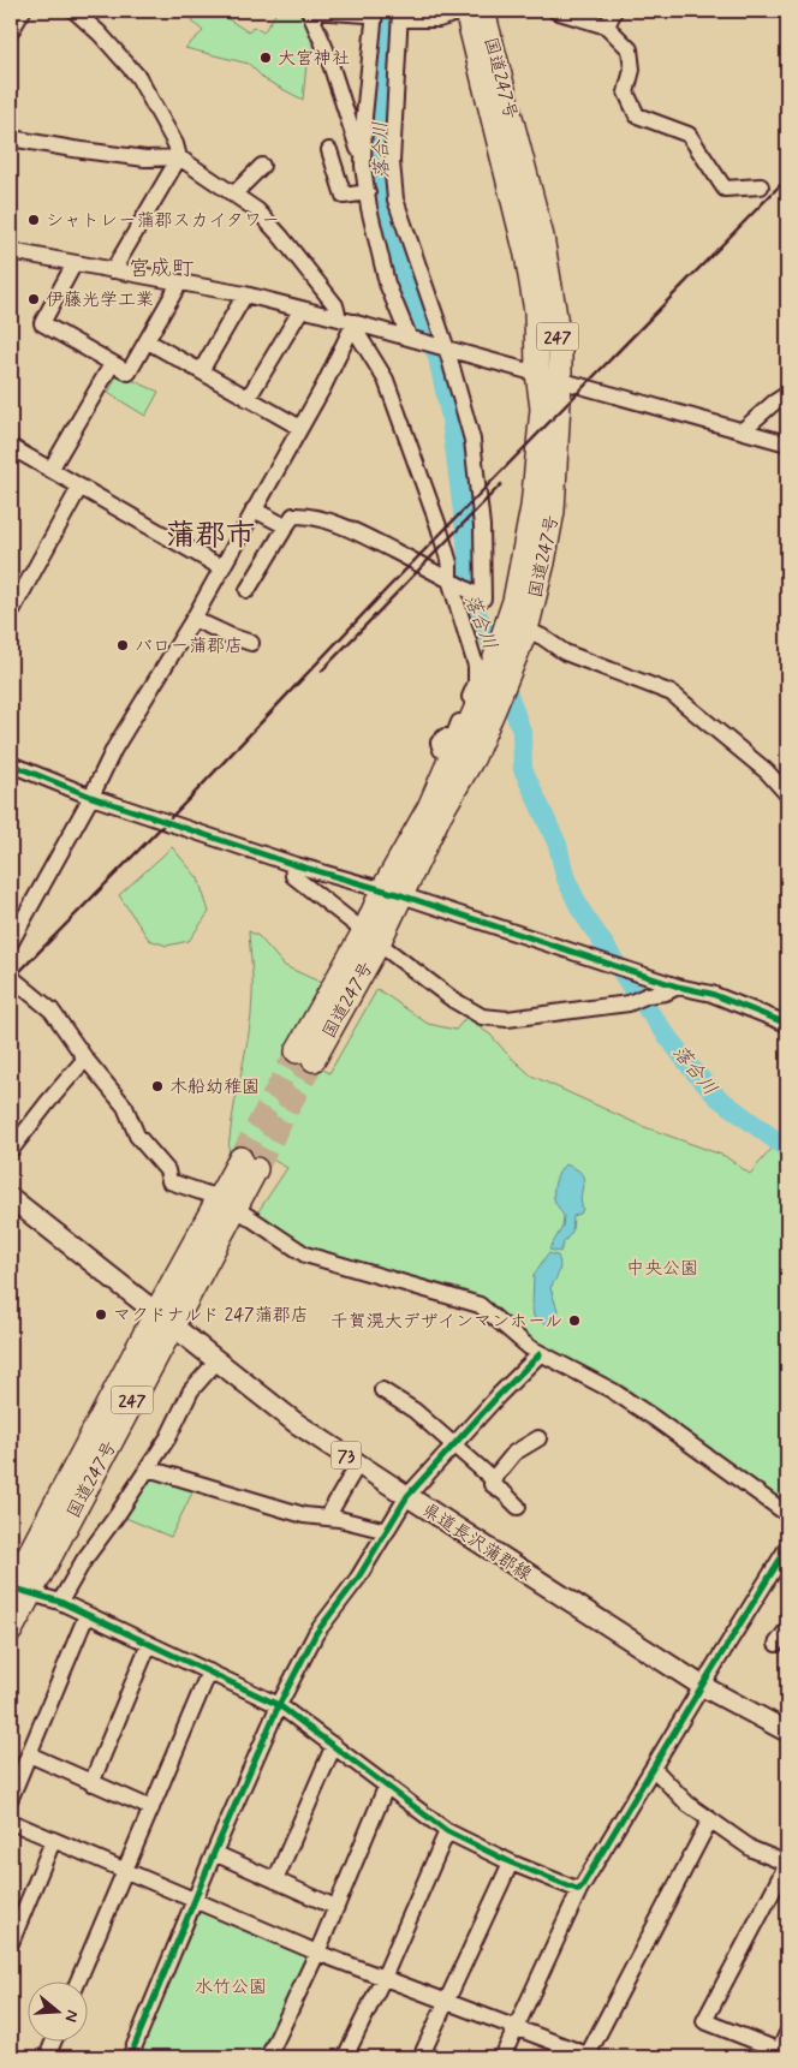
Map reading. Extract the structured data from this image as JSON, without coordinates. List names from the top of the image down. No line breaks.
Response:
{"streets":{"highway":["国道247号","247"],"main road":["73","県道長沢蒲郡線"]},"crossings":[["国道247号","県道長沢蒲郡線"]],"districts":["宮成町","蒲郡市"],"water":["落合川"],"parks":["中央公園","水竹公園"],"places":["大宮神社","シャトレー蒲郡スカイタワー","伊藤光学工業","バロー蒲郡店","木船幼稚園","マクドナルド 247蒲郡店","千賀滉大デザインマンホール"],"north":"right"}
